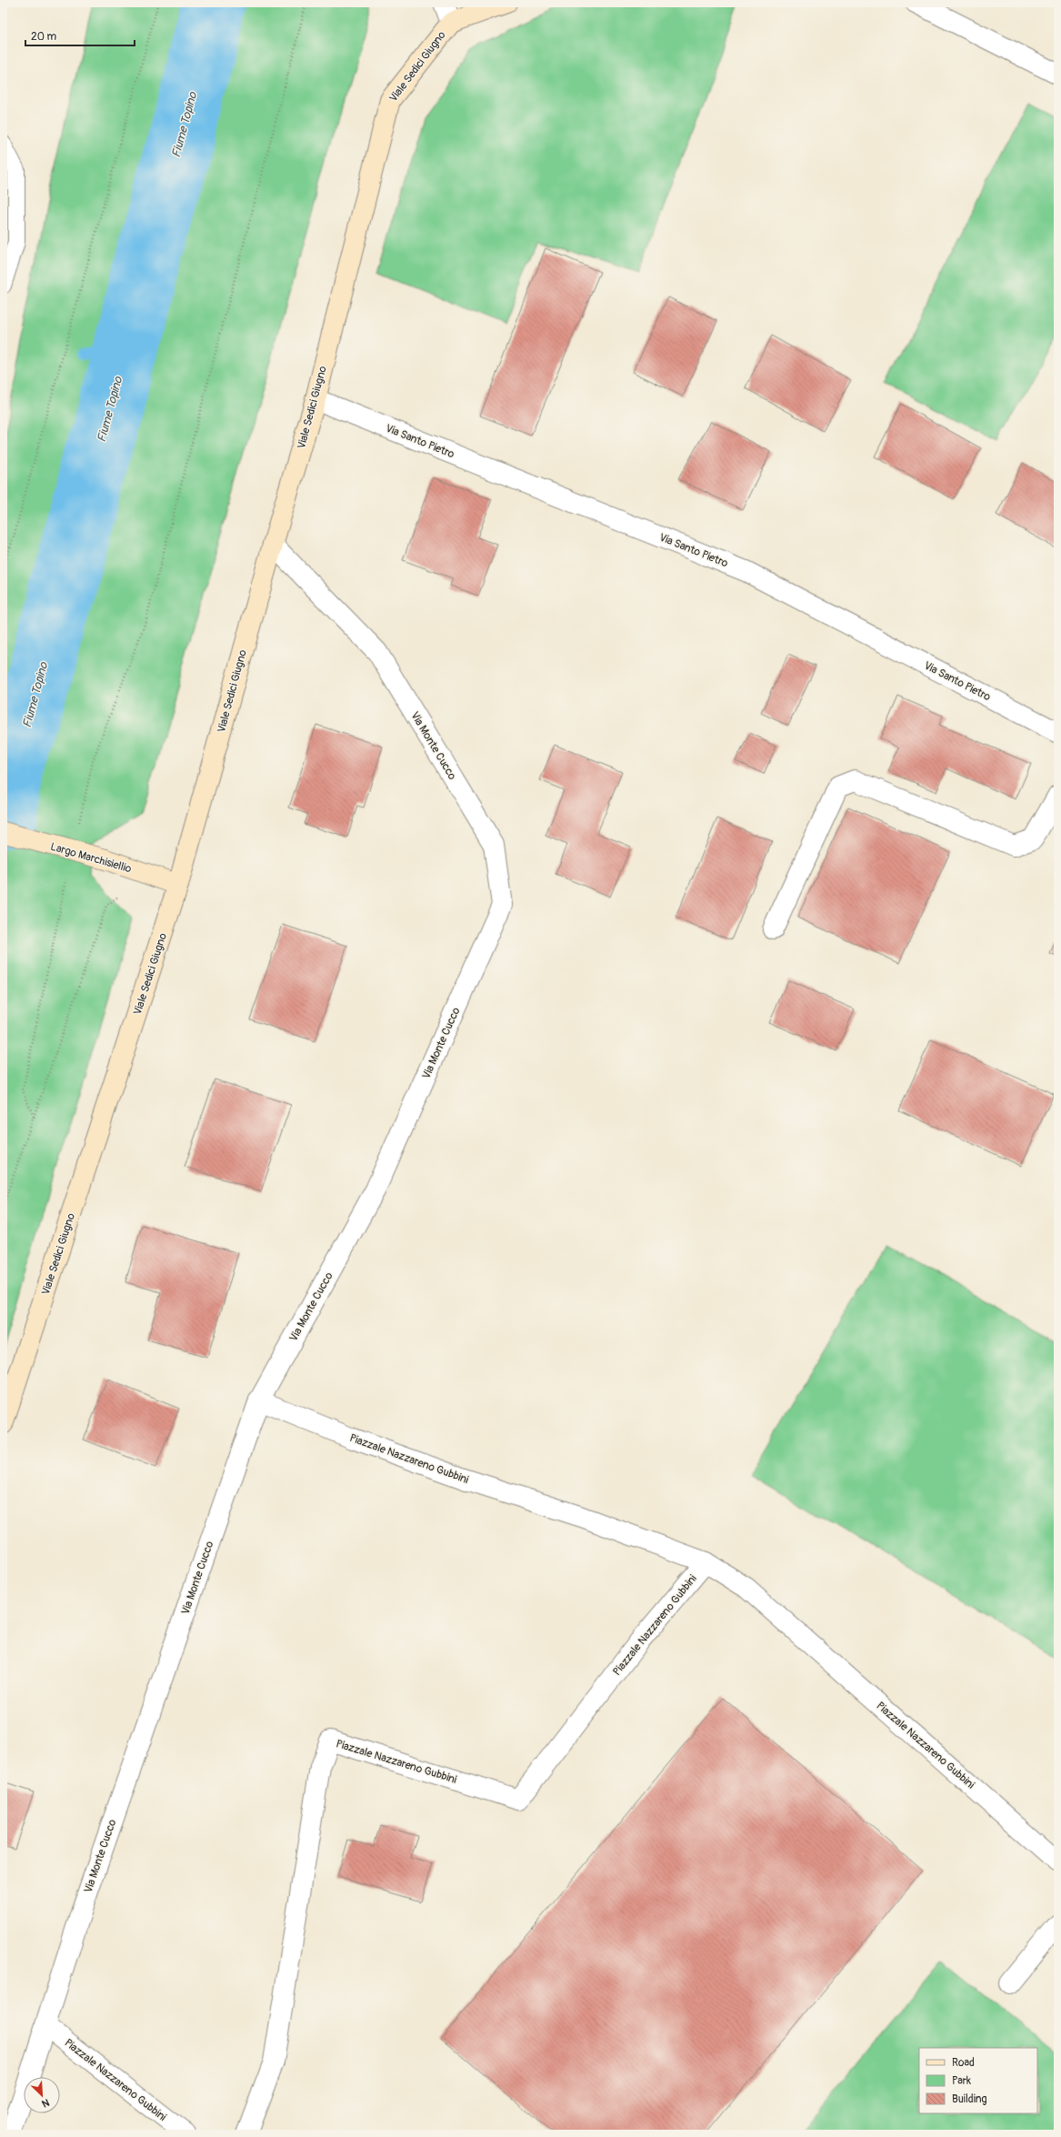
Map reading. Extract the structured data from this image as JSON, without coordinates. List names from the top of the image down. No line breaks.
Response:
{"streets":{"street":["Viale Sedici Giugno","Via Santo Pietro","Via Monte Cucco","Largo Marchisiellio","Piazzale Nazzareno Gubbini"]},"crossings":[["Viale Sedici Giugno","Via Santo Pietro"],["Viale Sedici Giugno","Via Monte Cucco"],["Viale Sedici Giugno","Largo Marchisiellio"],["Via Monte Cucco","Piazzale Nazzareno Gubbini"]],"water":["Fiume Topino"],"legend":["Road","Park","Building"],"scale_bar":"20 m","north":"bottom right"}
